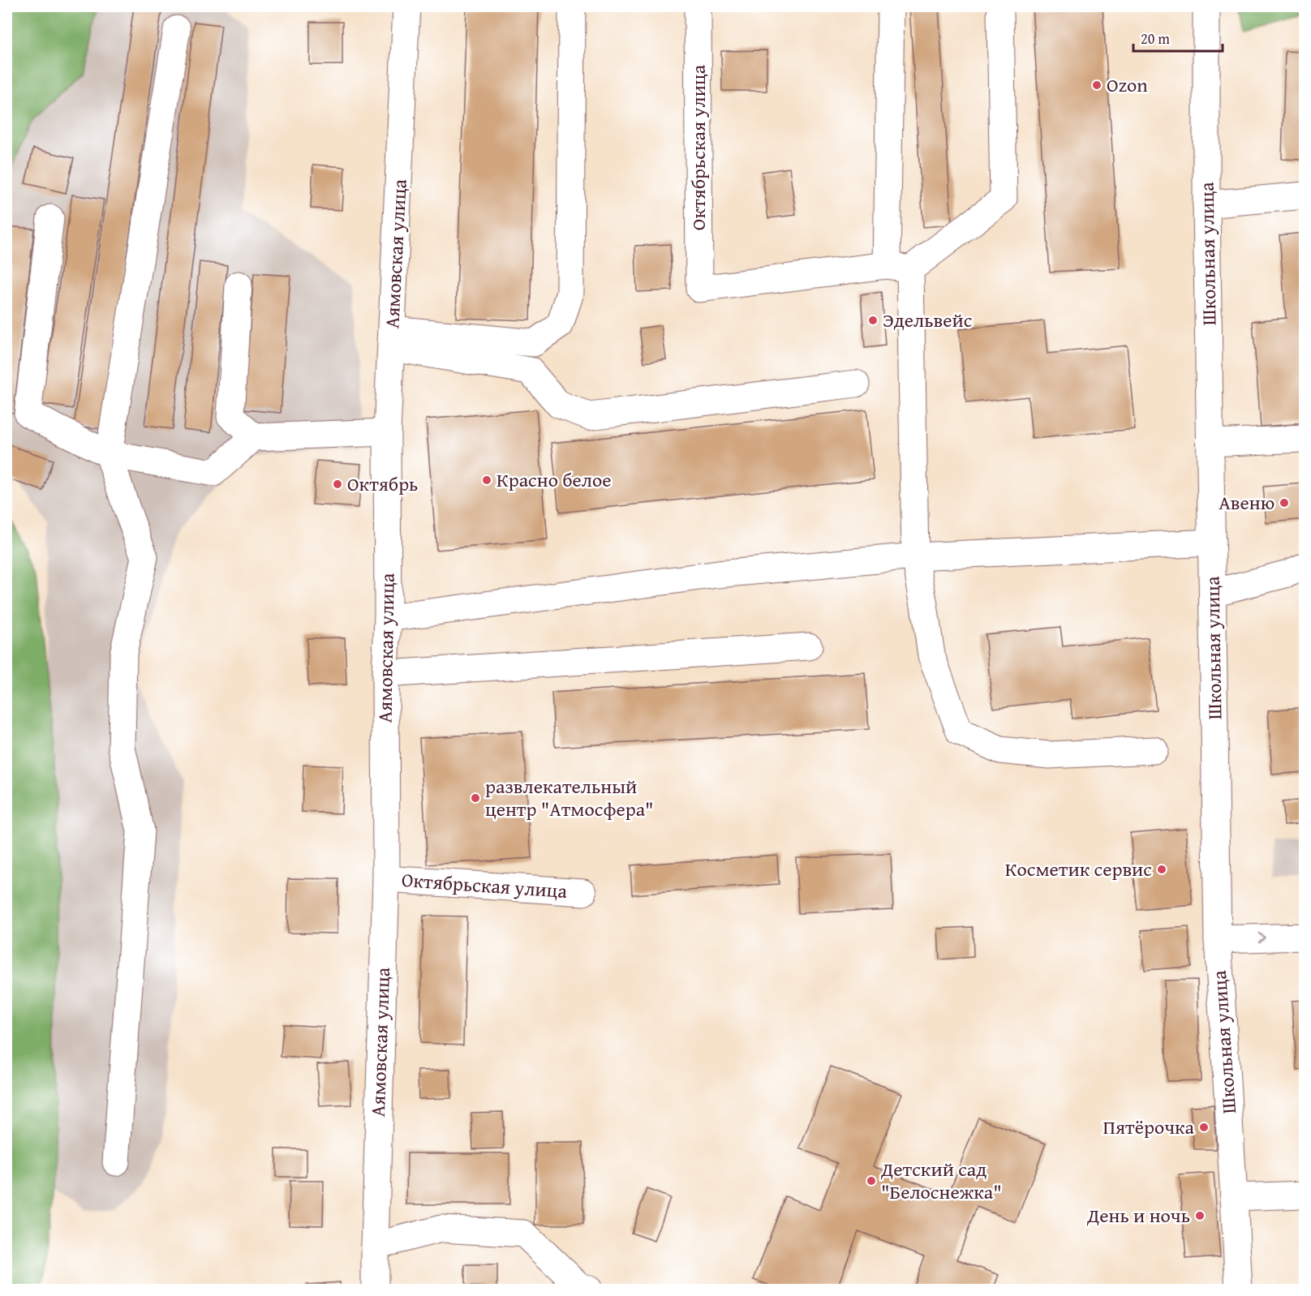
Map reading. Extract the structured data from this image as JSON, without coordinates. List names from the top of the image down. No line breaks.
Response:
{"streets":{"street":["Октябрьская улица","Аямовская улица","Школьная улица"]},"crossings":[["Октябрьская улица","Аямовская улица"]],"places":["Ozon","Эдельвейс","Красно белое","Октябрь","Авеню","развлекательный центр \"Атмосфера\"","Косметик сервис","Пятёрочка","Детский сад \"Белоснежка\"","День и ночь"],"scale_bar":"20 m"}
